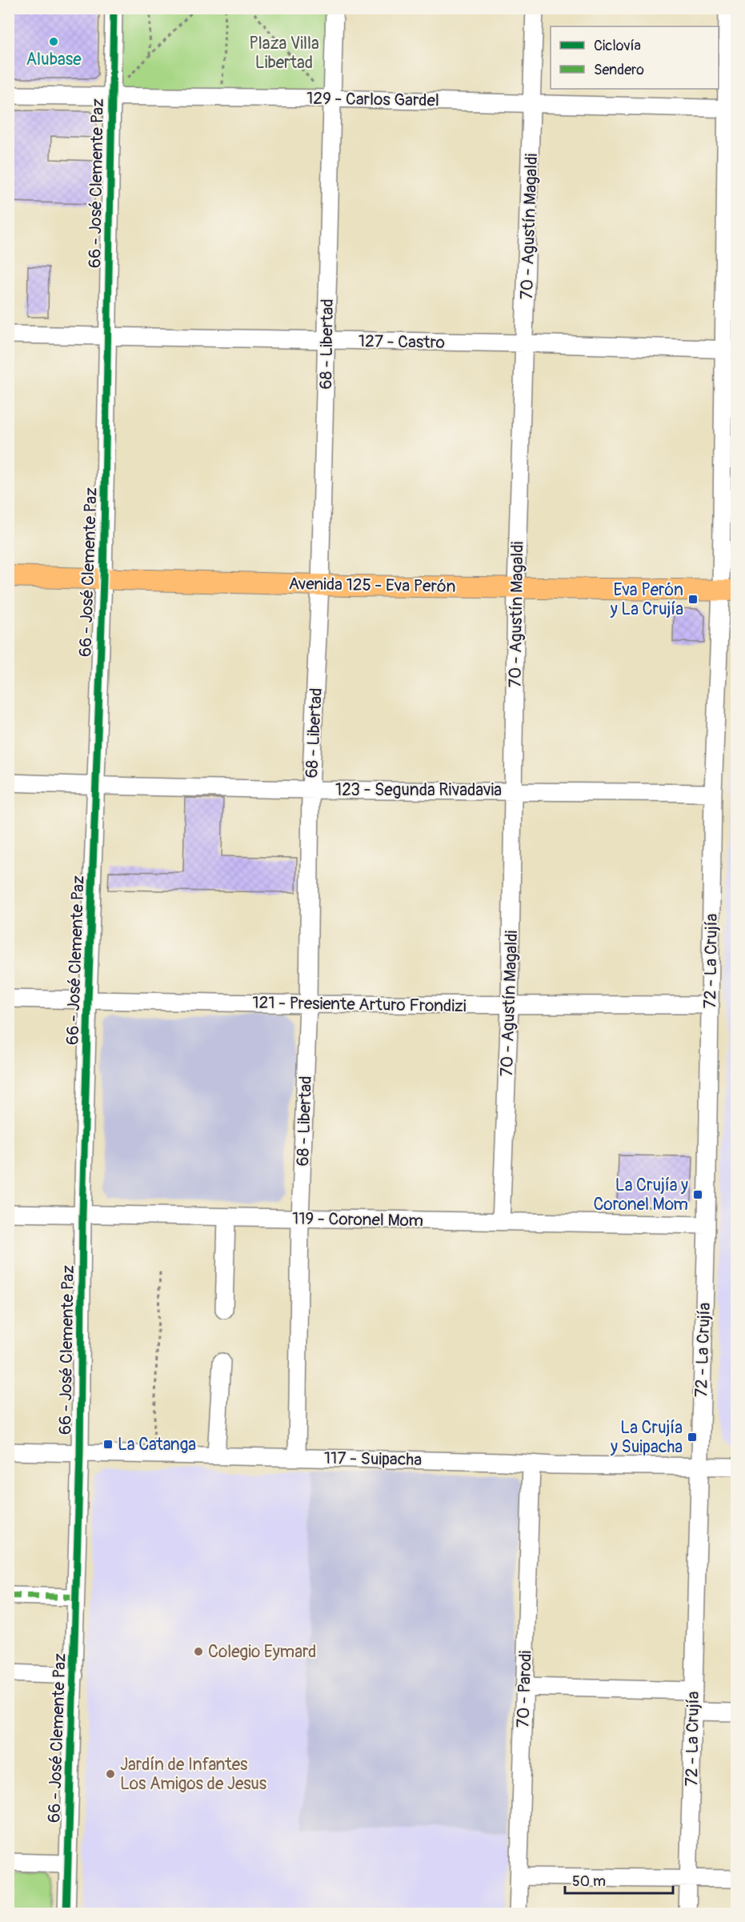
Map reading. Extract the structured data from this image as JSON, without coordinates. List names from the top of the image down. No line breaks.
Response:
{"streets":{"main road":["Avenida 125 - Eva Perón"],"street":["129 - Carlos Gardel","66 - José Clemente Paz","70 - Agustín Magaldi","127 - Castro","68 - Libertad","123 - Segunda Rivadavia","72 - La Crujía","121 - Presiente Arturo Frondizi","119 - Coronel Mom","117 - Suipacha","70 - Parodi"]},"crossings":[["129 - Carlos Gardel","66 - José Clemente Paz"],["129 - Carlos Gardel","70 - Agustín Magaldi"],["129 - Carlos Gardel","68 - Libertad"],["129 - Carlos Gardel","72 - La Crujía"],["66 - José Clemente Paz","127 - Castro"],["66 - José Clemente Paz","Avenida 125 - Eva Perón"],["66 - José Clemente Paz","123 - Segunda Rivadavia"],["66 - José Clemente Paz","121 - Presiente Arturo Frondizi"],["66 - José Clemente Paz","119 - Coronel Mom"],["66 - José Clemente Paz","117 - Suipacha"],["70 - Agustín Magaldi","127 - Castro"],["70 - Agustín Magaldi","Avenida 125 - Eva Perón"],["70 - Agustín Magaldi","123 - Segunda Rivadavia"],["70 - Agustín Magaldi","121 - Presiente Arturo Frondizi"],["70 - Agustín Magaldi","119 - Coronel Mom"],["127 - Castro","68 - Libertad"],["127 - Castro","72 - La Crujía"],["68 - Libertad","Avenida 125 - Eva Perón"],["68 - Libertad","123 - Segunda Rivadavia"],["68 - Libertad","121 - Presiente Arturo Frondizi"],["68 - Libertad","119 - Coronel Mom"],["68 - Libertad","117 - Suipacha"],["Avenida 125 - Eva Perón","72 - La Crujía"],["123 - Segunda Rivadavia","72 - La Crujía"],["72 - La Crujía","121 - Presiente Arturo Frondizi"],["72 - La Crujía","119 - Coronel Mom"],["72 - La Crujía","117 - Suipacha"],["117 - Suipacha","70 - Parodi"]],"parks":["Plaza Villa Libertad"],"places":{"other":["Alubase","Colegio Eymard","Jardín de Infantes Los Amigos de Jesus"],"transit":["Eva Perón y La Crujía","La Crujía y Coronel Mom","La Crujía y Suipacha","La Catanga"]},"legend":["Ciclovía","Sendero"],"scale_bar":"50 m"}
